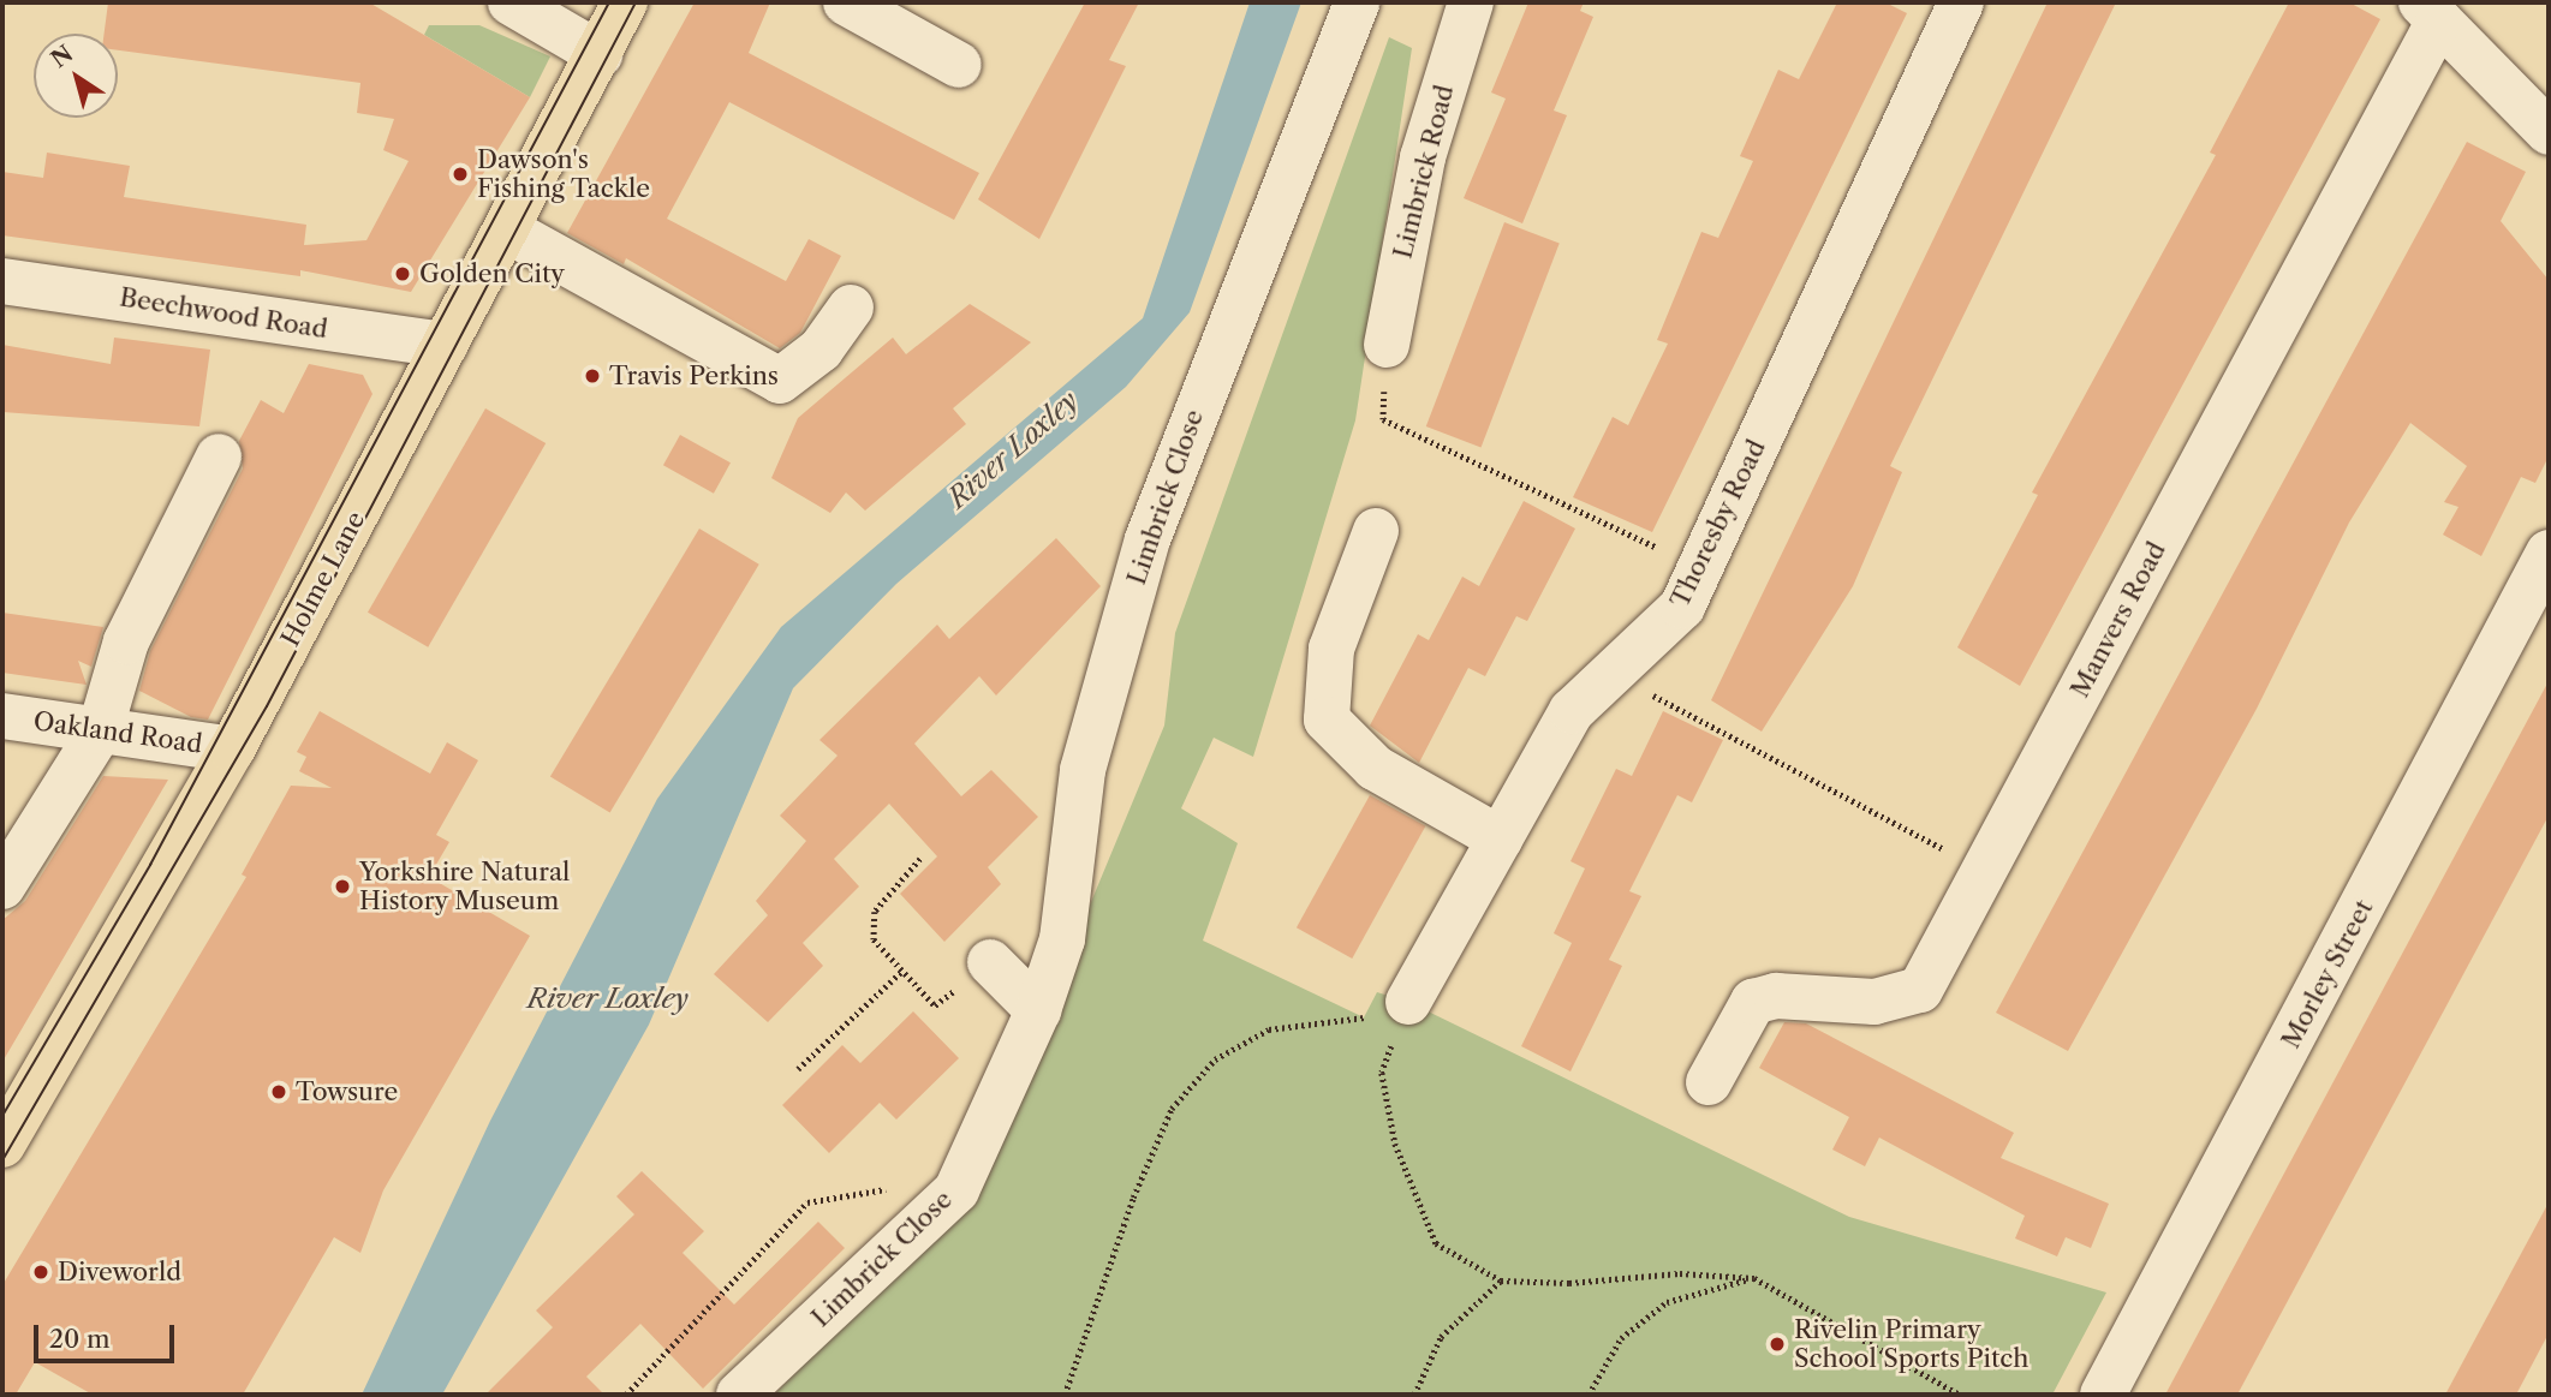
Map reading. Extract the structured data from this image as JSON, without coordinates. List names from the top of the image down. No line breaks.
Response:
{"streets":{"main road":["Holme Lane"],"street":["Limbrick Road","Beechwood Road","Limbrick Close","Thoresby Road","Manvers Road","Oakland Road","Morley Street"]},"crossings":[["Beechwood Road","Holme Lane"],["Holme Lane","Oakland Road"]],"water":["River Loxley"],"places":["Dawson's Fishing Tackle","Golden City","Travis Perkins","Yorkshire Natural History Museum","Towsure","Diveworld","Rivelin Primary School Sports Pitch"],"scale_bar":"20 m","north":"top left"}
